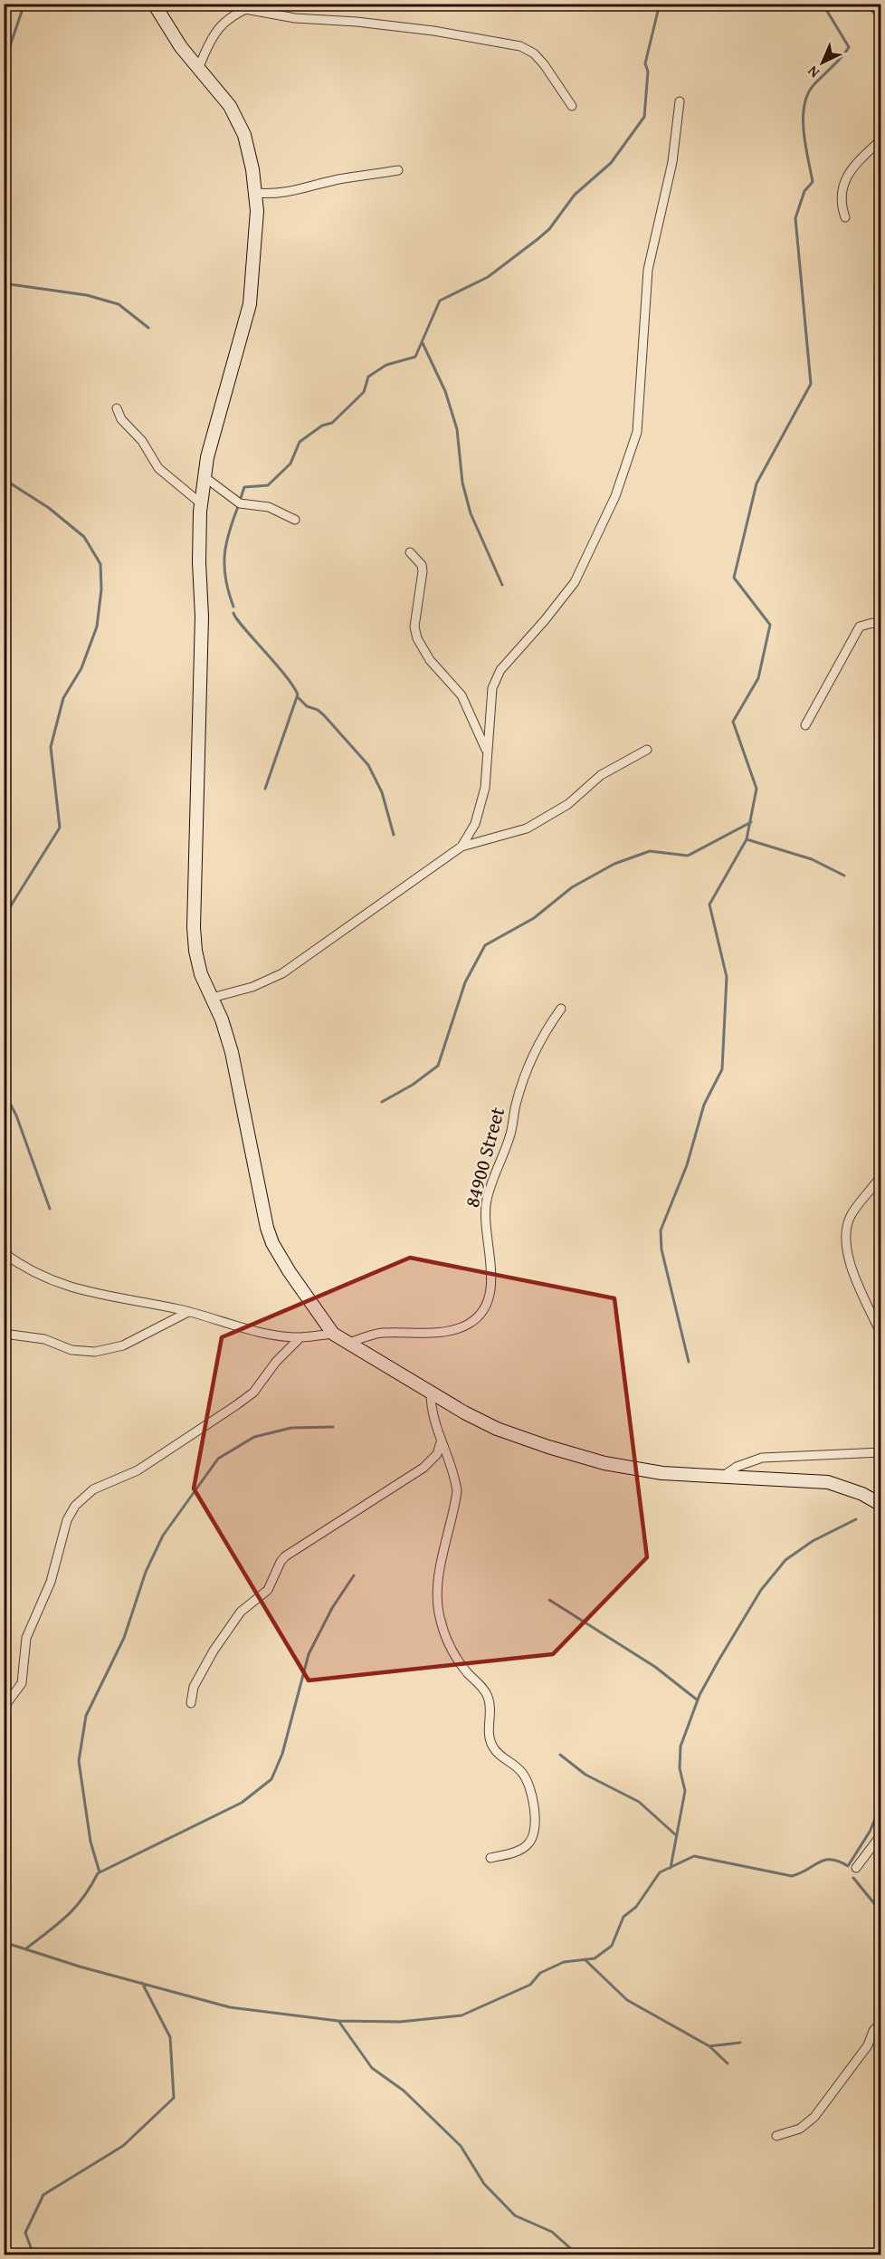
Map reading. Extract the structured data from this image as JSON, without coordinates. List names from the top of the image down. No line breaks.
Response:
{"streets":{"street":["84900 Street"]},"north":"bottom left"}
